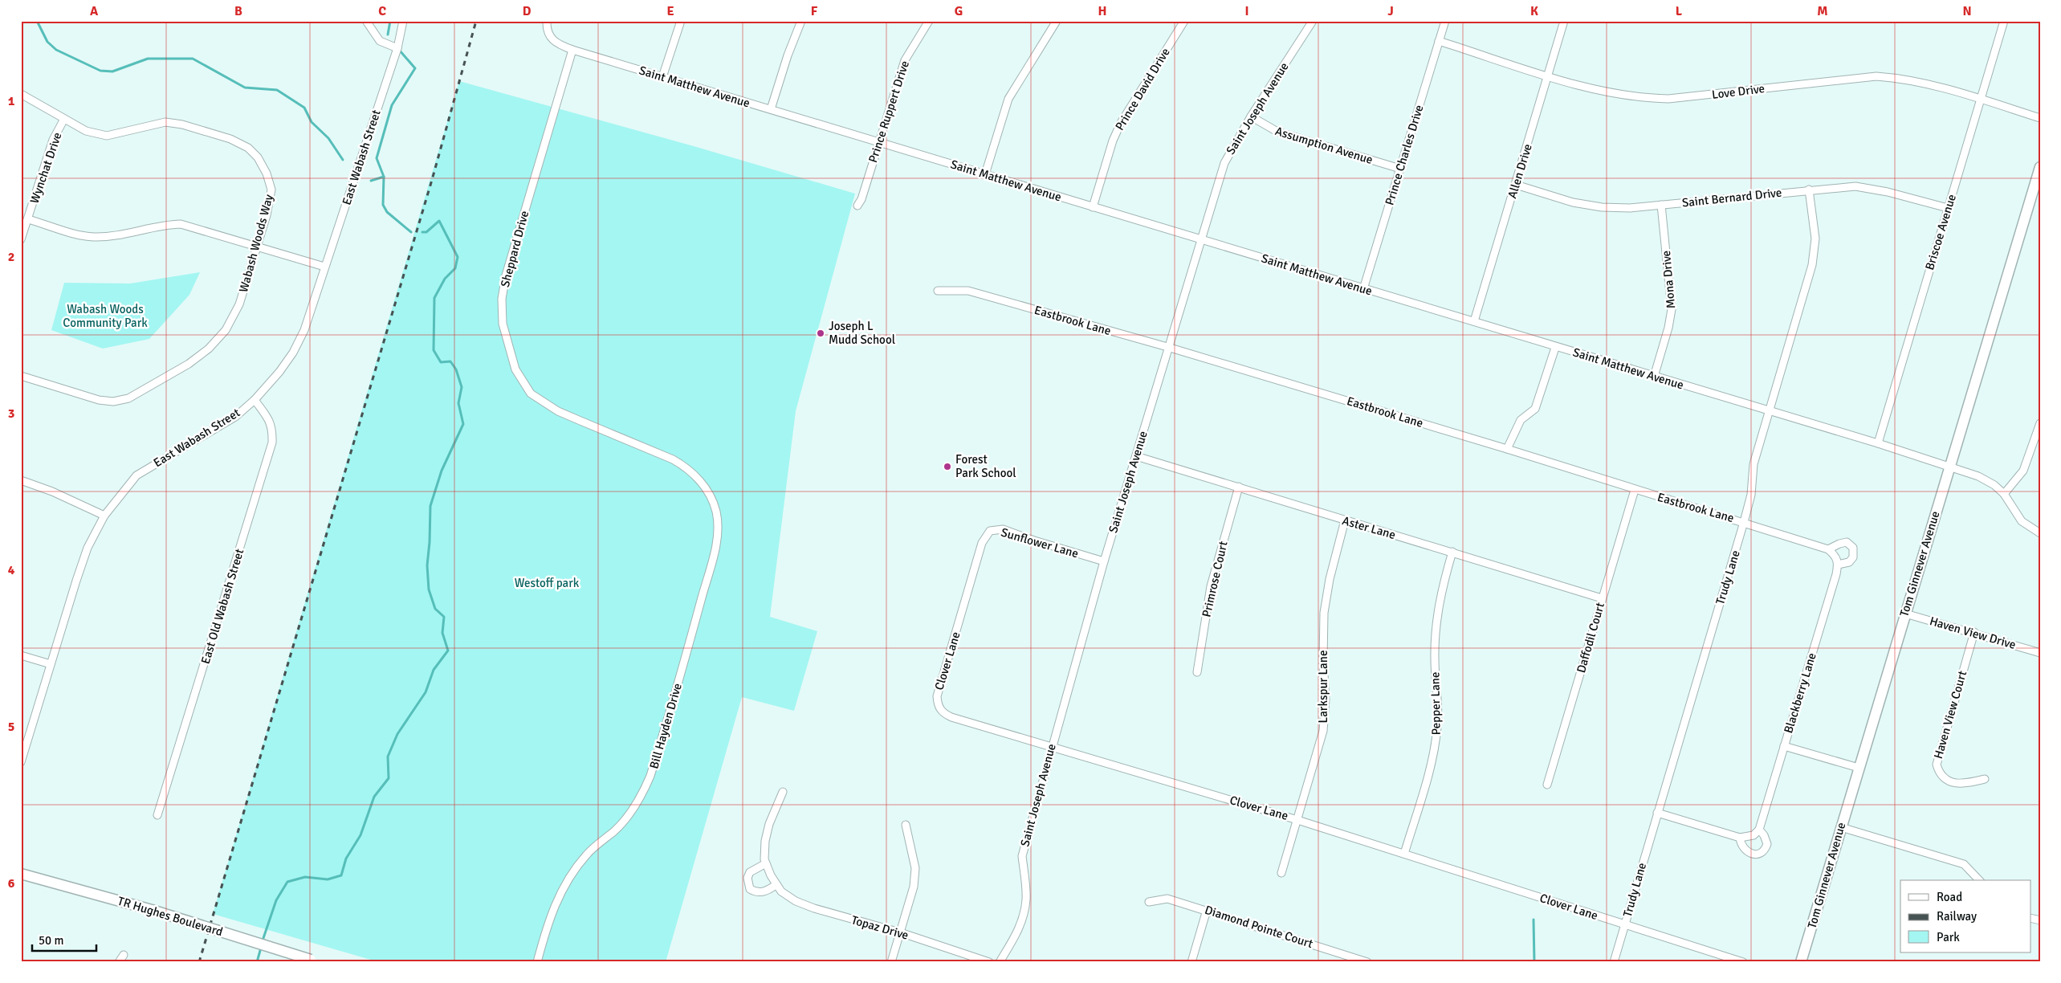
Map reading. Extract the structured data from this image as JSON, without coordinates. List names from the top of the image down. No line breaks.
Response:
{"streets":{"main road":["Tom Ginnever Avenue","TR Hughes Boulevard"],"street":["Saint Matthew Avenue","Prince David Drive","Love Drive","Saint Joseph Avenue","Prince Ruppert Drive","Assumption Avenue","Prince Charles Drive","East Wabash Street","Wynchat Drive","Allen Drive","Saint Bernard Drive","Briscoe Avenue","Wabash Woods Way","Sheppard Drive","Mona Drive","Eastbrook Lane","Aster Lane","Sunflower Lane","Trudy Lane","Primrose Court","East Old Wabash Street","Haven View Drive","Daffodil Court","Clover Lane","Larkspur Lane","Blackberry Lane","Pepper Lane","Haven View Court","Bill Hayden Drive","Diamond Pointe Court","Topaz Drive"]},"crossings":[["Saint Matthew Avenue","Prince David Drive"],["Saint Matthew Avenue","Saint Joseph Avenue"],["Saint Matthew Avenue","Prince Ruppert Drive"],["Saint Matthew Avenue","Prince Charles Drive"],["Saint Matthew Avenue","Allen Drive"],["Saint Matthew Avenue","Briscoe Avenue"],["Saint Matthew Avenue","Sheppard Drive"],["Saint Matthew Avenue","Mona Drive"],["Saint Matthew Avenue","Tom Ginnever Avenue"],["Saint Matthew Avenue","Trudy Lane"],["Love Drive","Prince Charles Drive"],["Love Drive","Allen Drive"],["Love Drive","Briscoe Avenue"],["Saint Joseph Avenue","Assumption Avenue"],["Saint Joseph Avenue","Eastbrook Lane"],["Saint Joseph Avenue","Aster Lane"],["Saint Joseph Avenue","Sunflower Lane"],["Saint Joseph Avenue","Clover Lane"],["Assumption Avenue","Prince Charles Drive"],["East Wabash Street","East Old Wabash Street"],["Wynchat Drive","Wabash Woods Way"],["Allen Drive","Saint Bernard Drive"],["Saint Bernard Drive","Briscoe Avenue"],["Saint Bernard Drive","Mona Drive"],["Saint Bernard Drive","Trudy Lane"],["Sheppard Drive","Bill Hayden Drive"],["Eastbrook Lane","Trudy Lane"],["Eastbrook Lane","Daffodil Court"],["Eastbrook Lane","Blackberry Lane"],["Aster Lane","Primrose Court"],["Aster Lane","Daffodil Court"],["Aster Lane","Larkspur Lane"],["Aster Lane","Pepper Lane"],["Sunflower Lane","Clover Lane"],["Tom Ginnever Avenue","Haven View Drive"],["Trudy Lane","Clover Lane"],["Haven View Drive","Haven View Court"],["Clover Lane","Larkspur Lane"],["Clover Lane","Pepper Lane"]],"parks":["Wabash Woods Community Park","Westoff park"],"places":["Joseph L Mudd School","Forest Park School"],"legend":["Road","Railway","Park"],"scale_bar":"50 m","grid":{"columns":["A","B","C","D","E","F","G","H","I","J","K","L","M","N"],"rows":["1","2","3","4","5","6"]}}
